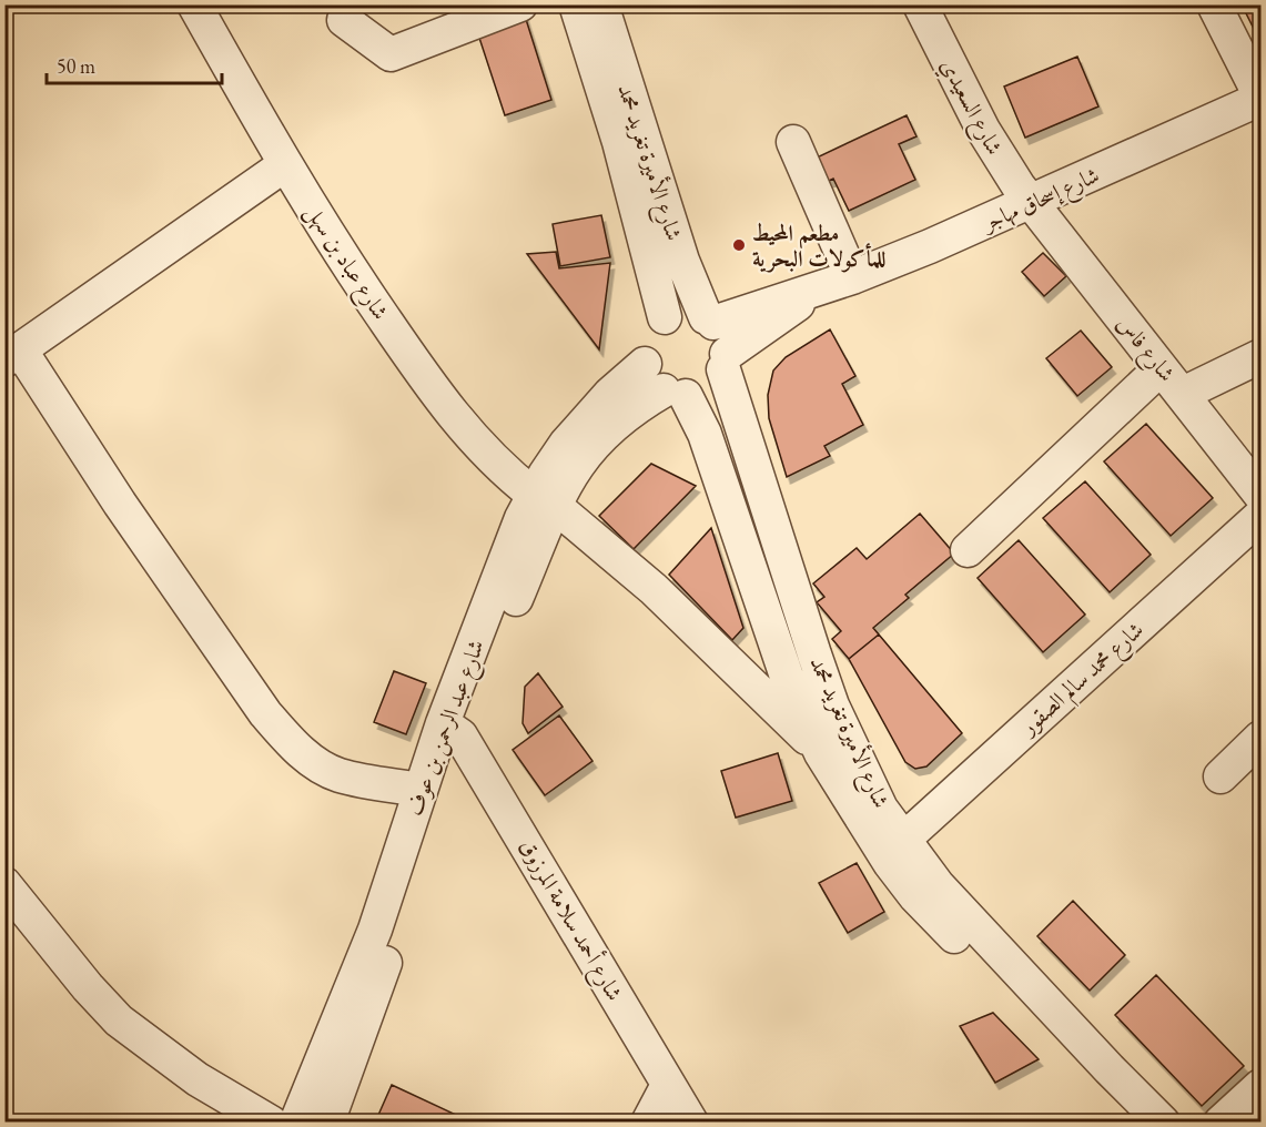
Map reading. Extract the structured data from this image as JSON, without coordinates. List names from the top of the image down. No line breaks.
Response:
{"streets":{"street":["شارع السعيدي","شارع الأميرة تغريد محمد","شارع إسحاق مهاجر","شارع عباد بن سهل","شارع فاس","شارع محمد سالم الصقور","شارع عبد الرحمن بن عوف","شارع أحمد سلامة المرزوق"]},"crossings":[["شارع السعيدي","شارع إسحاق مهاجر"],["شارع السعيدي","شارع فاس"],["شارع الأميرة تغريد محمد","شارع إسحاق مهاجر"],["شارع الأميرة تغريد محمد","شارع عباد بن سهل"],["شارع الأميرة تغريد محمد","شارع محمد سالم الصقور"],["شارع الأميرة تغريد محمد","شارع عبد الرحمن بن عوف"],["شارع إسحاق مهاجر","شارع فاس"],["شارع إسحاق مهاجر","شارع عبد الرحمن بن عوف"],["شارع عباد بن سهل","شارع عبد الرحمن بن عوف"],["شارع عبد الرحمن بن عوف","شارع أحمد سلامة المرزوق"]],"places":["مطعم المحيط للمأكولات البحرية"],"scale_bar":"50 m"}
